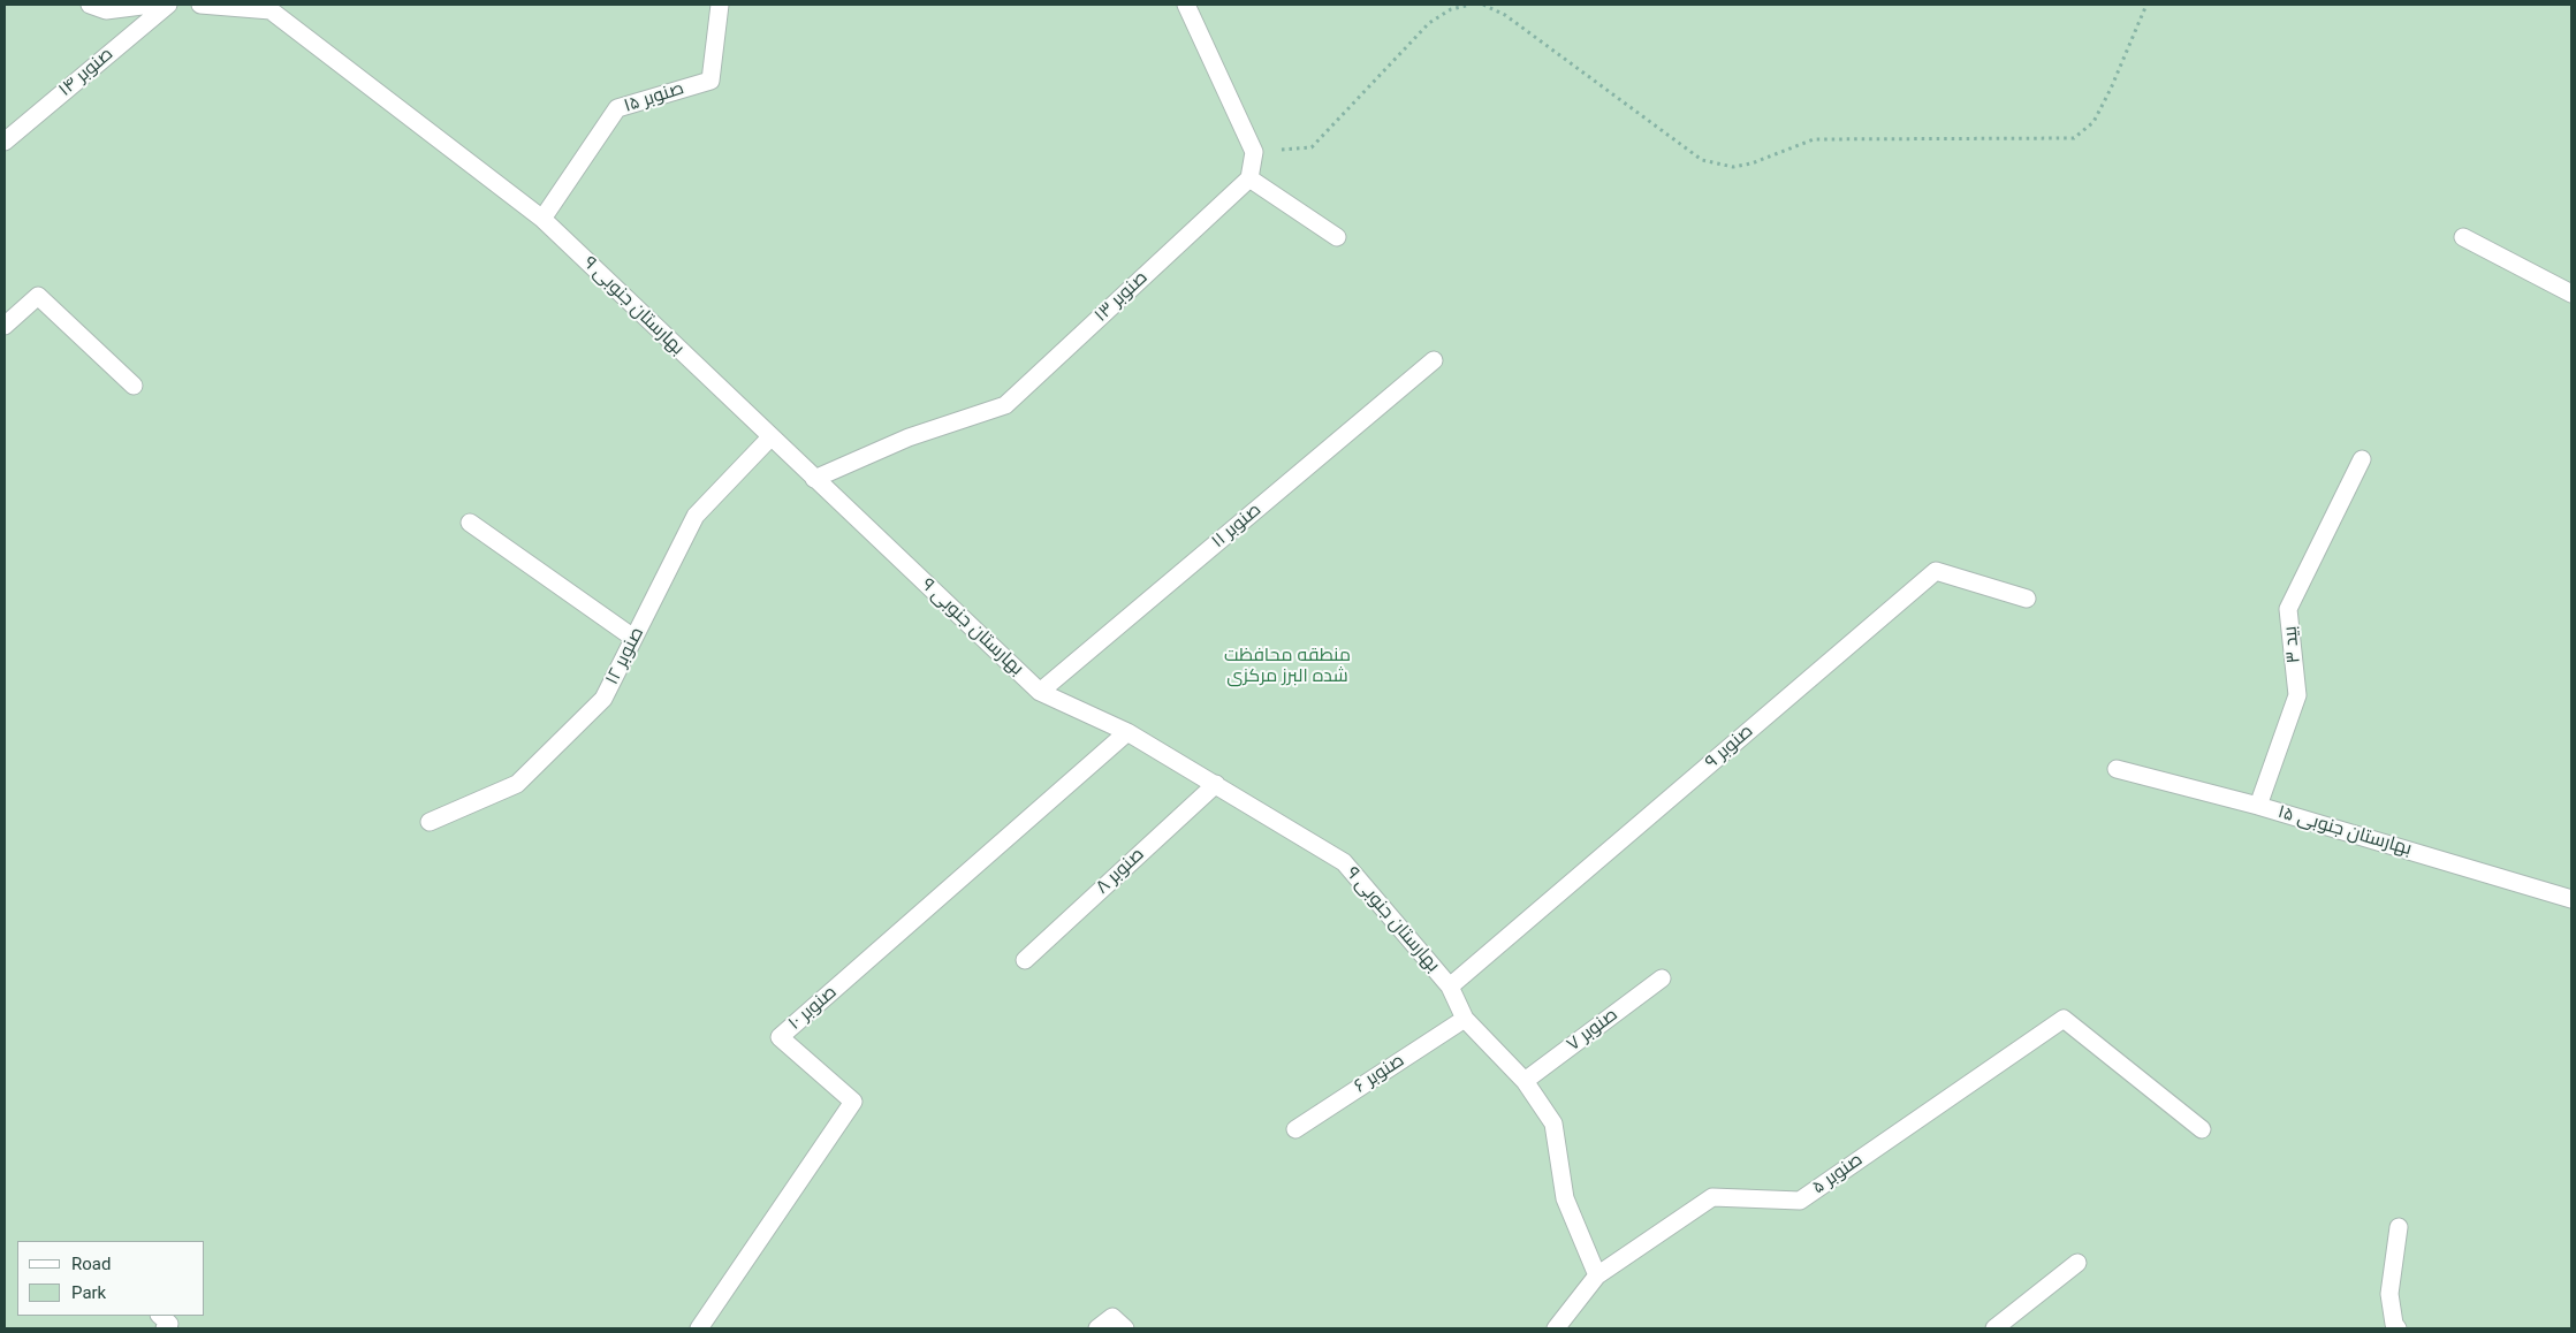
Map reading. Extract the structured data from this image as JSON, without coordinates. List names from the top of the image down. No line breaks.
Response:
{"streets":{"street":["صنوبر ۱۴","صنوبر ۱۵","صنوبر ۱۳","بهارستان جنوبی ۹","صنوبر ۱۱","بید ۳","صنوبر ۱۲","صنوبر ۹","بهارستان جنوبی ۱۵","صنوبر ۸","صنوبر ۱۰","صنوبر ۷","صنوبر ۶","صنوبر ۵"]},"crossings":[["صنوبر ۱۵","بهارستان جنوبی ۹"],["صنوبر ۱۳","بهارستان جنوبی ۹"],["بهارستان جنوبی ۹","صنوبر ۱۱"],["بهارستان جنوبی ۹","صنوبر ۱۲"],["بهارستان جنوبی ۹","صنوبر ۹"],["بهارستان جنوبی ۹","صنوبر ۸"],["بهارستان جنوبی ۹","صنوبر ۱۰"],["بهارستان جنوبی ۹","صنوبر ۷"],["بهارستان جنوبی ۹","صنوبر ۶"],["بهارستان جنوبی ۹","صنوبر ۵"],["بید ۳","بهارستان جنوبی ۱۵"]],"parks":["منطقه محافظت شده البرز مرکزی"],"legend":["Road","Park"]}
